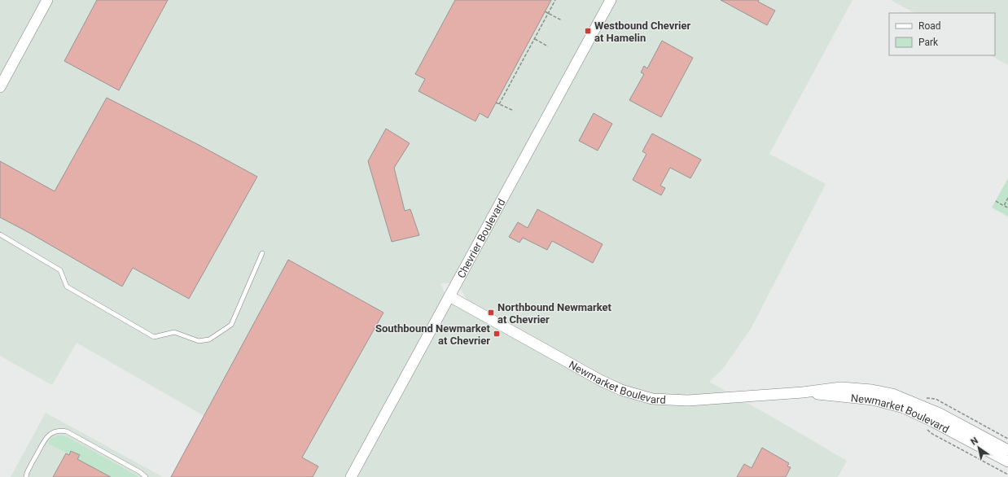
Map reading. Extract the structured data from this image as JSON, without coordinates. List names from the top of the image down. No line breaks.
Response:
{"streets":{"street":["Chevrier Boulevard","Newmarket Boulevard"]},"crossings":[["Chevrier Boulevard","Newmarket Boulevard"]],"places":{"transit":["Westbound Chevrier at Hamelin","Northbound Newmarket at Chevrier","Southbound Newmarket at Chevrier"]},"legend":["Road","Park"],"north":"top left"}
